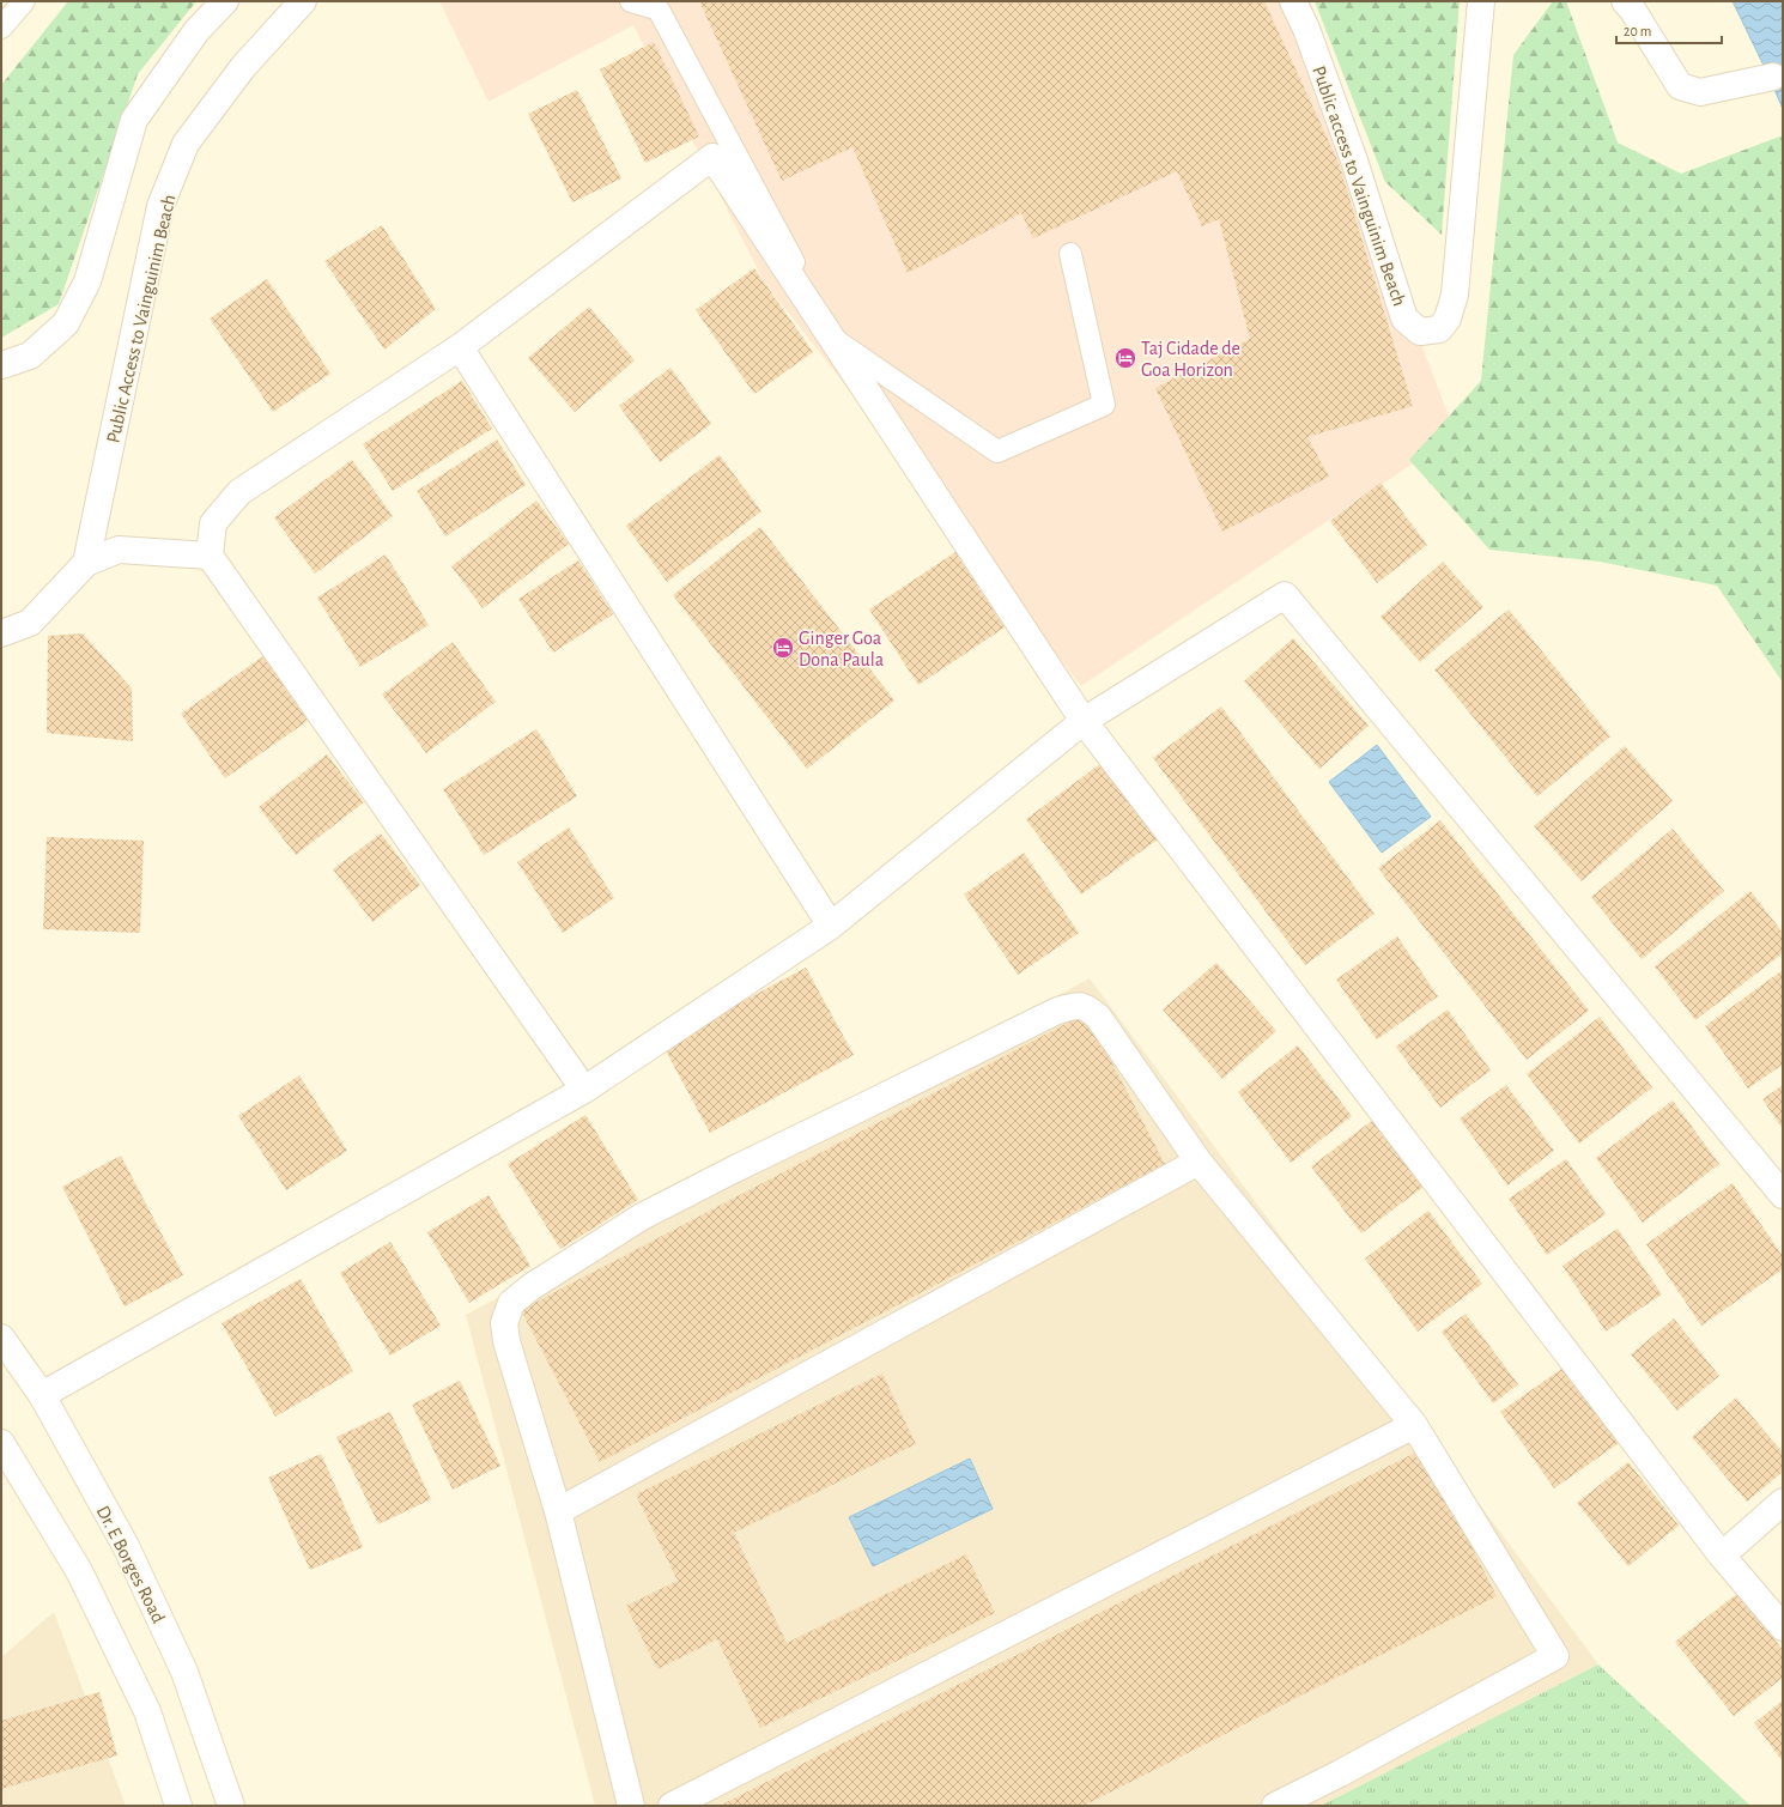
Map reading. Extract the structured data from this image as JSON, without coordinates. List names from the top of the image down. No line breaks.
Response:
{"streets":{"street":["Public access to Vainguinim Beach","Public Access to Vainguinim Beach","Dr. E Borges Road"]},"places":{"hotel":["Taj Cidade de Goa Horizon","Ginger Goa Dona Paula"]},"scale_bar":"20 m"}
